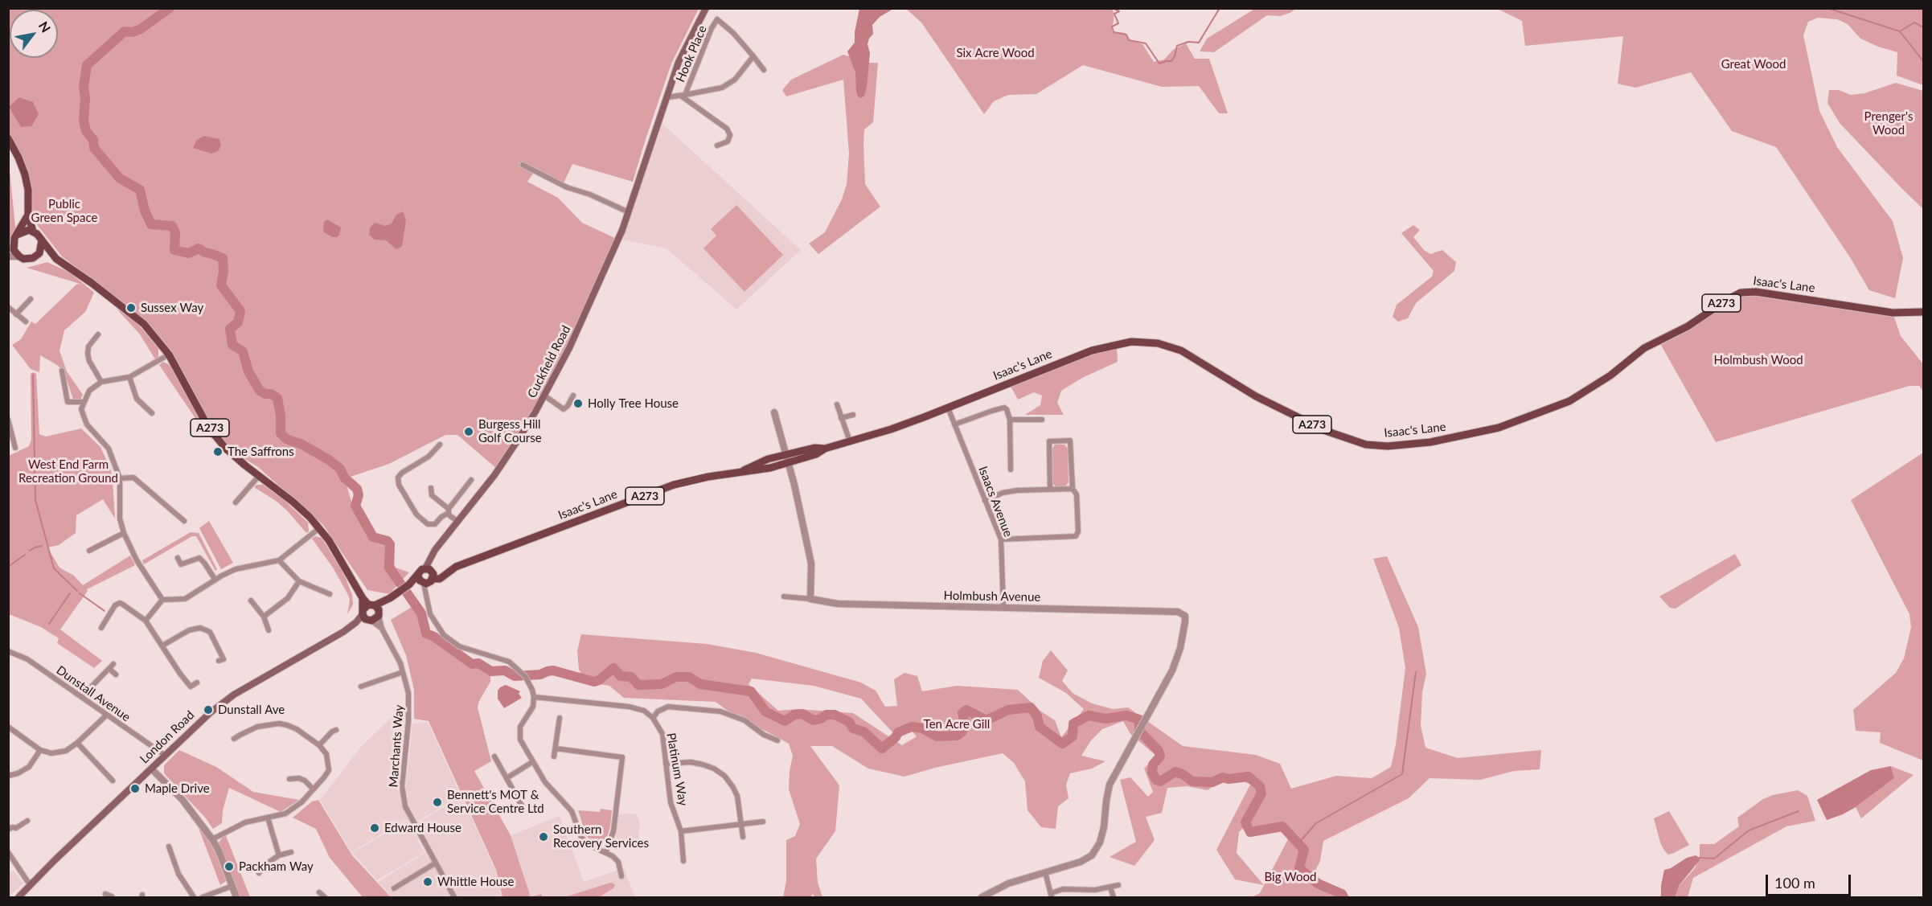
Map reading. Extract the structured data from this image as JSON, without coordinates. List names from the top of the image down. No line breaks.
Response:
{"streets":{"main road":["Isaac's Lane","A273","Cuckfield Road","London Road"],"street":["Hook Place","Isaacs Avenue","Holmbush Avenue","Dunstall Avenue","Marchants Way","Platinum Way"]},"crossings":[["Isaac's Lane","Cuckfield Road"],["Isaac's Lane","Isaacs Avenue"],["Isaac's Lane","London Road"],["A273","London Road"],["A273","Marchants Way"],["Cuckfield Road","London Road"],["Isaacs Avenue","Holmbush Avenue"],["Dunstall Avenue","London Road"],["London Road","Marchants Way"]],"parks":["Six Acre Wood","Great Wood","Prenger's Wood","Public Green Space","Holmbush Wood","West End Farm Recreation Ground","Ten Acre Gill","Big Wood"],"places":["Sussex Way","Holly Tree House","Burgess Hill Golf Course","The Saffrons","Dunstall Ave","Maple Drive","Bennett's MOT & Service Centre Ltd","Edward House","Southern Recovery Services","Packham Way","Whittle House"],"scale_bar":"100 m","north":"top right"}
